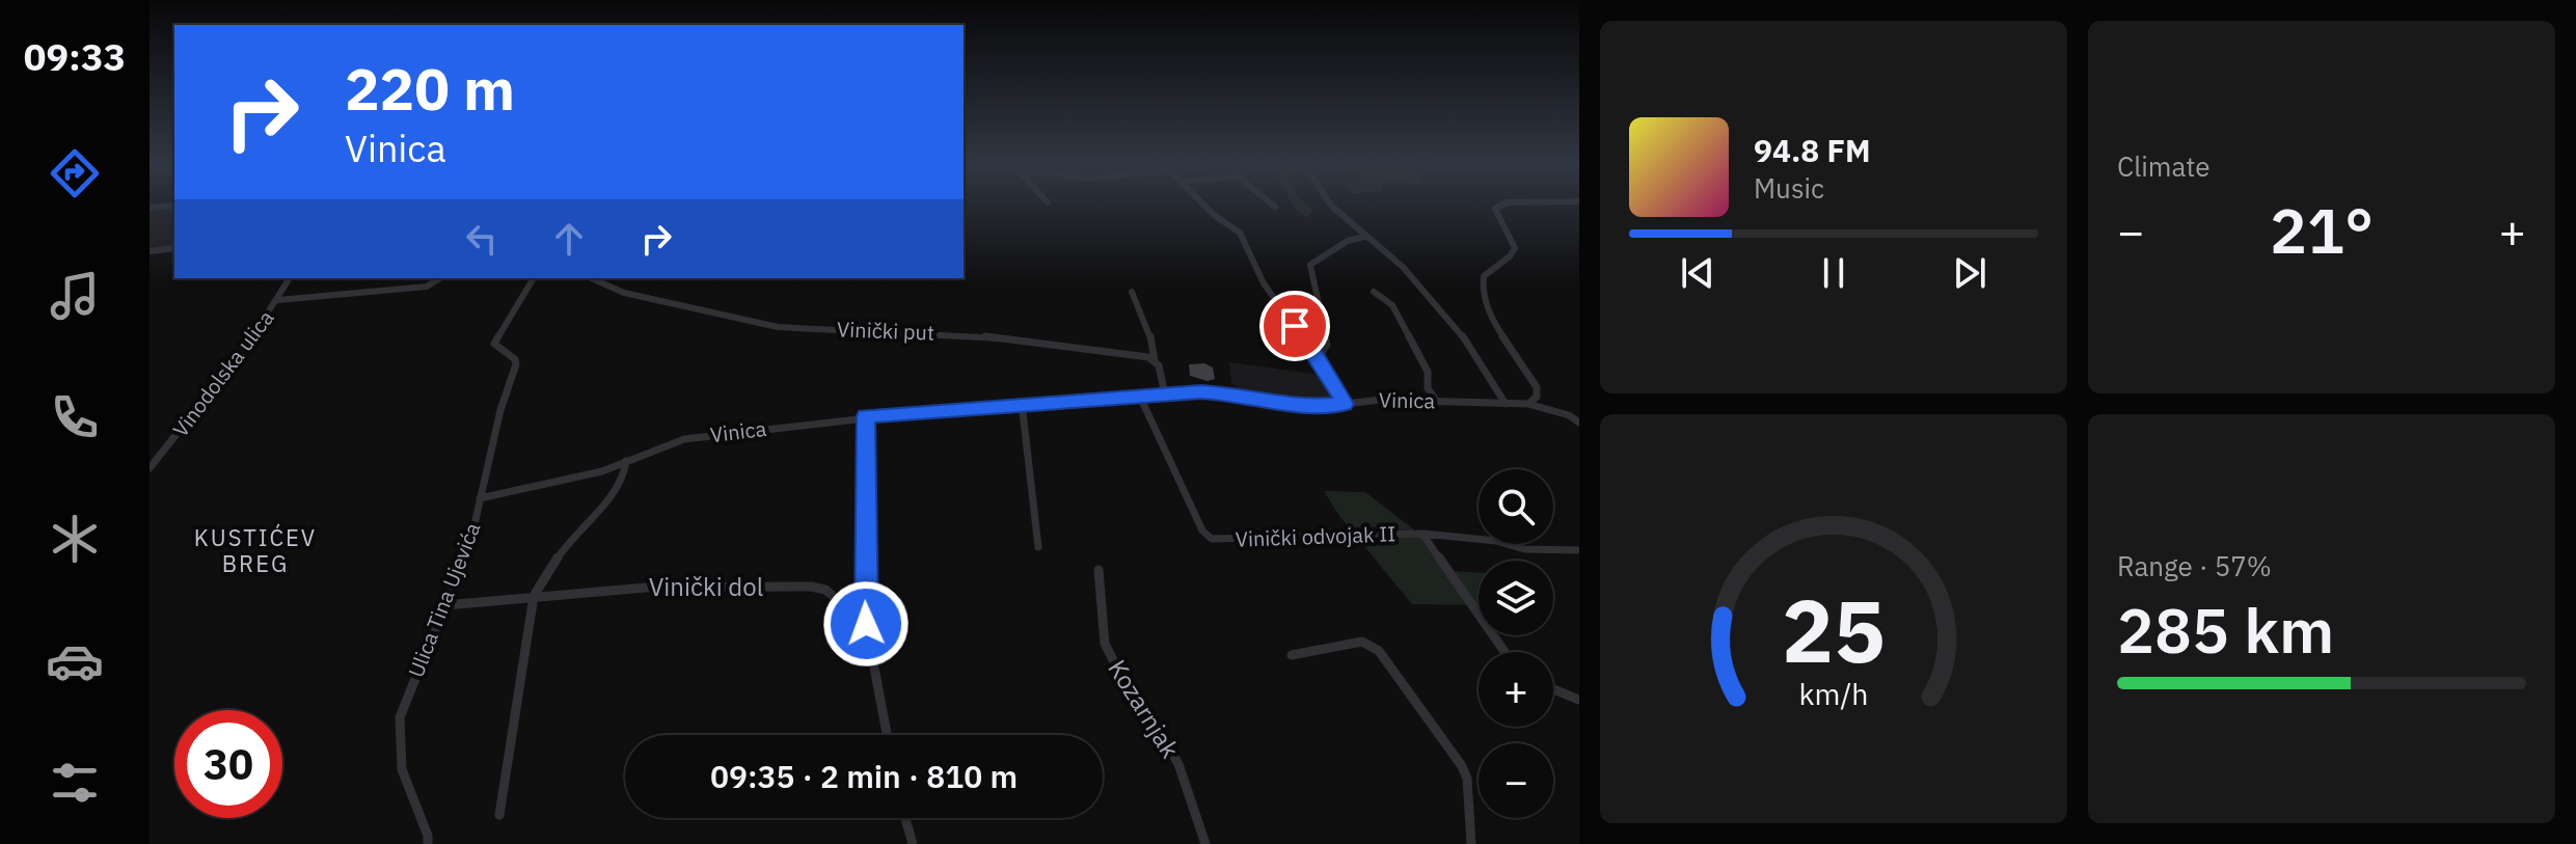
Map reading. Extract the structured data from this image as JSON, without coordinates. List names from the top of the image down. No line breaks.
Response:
{"streets":{"street":["Vinički put","Vinodolska ulica","Vinica","Vinički odvojak II","Vinički dol","Ulica Tina Ujevića","Kozarnjak"]},"crossings":[["Vinica","Vinički odvojak II"],["Vinica","Ulica Tina Ujevića"],["Vinički dol","Ulica Tina Ujevića"]],"districts":["KUSTIĆEV BREG"],"page":{"tabs":"09:33","tile":["Climate",["Range · 57%","285 km"]],"turn":["220 m","Vinica"],"song":["94.8 FM","Music"],"heat":["−","21°","+"],"map_buttons":["+","−"],"limit":"30","trip":"09:35 · 2 min · 810 m","gauge":["25","km/h"]}}
